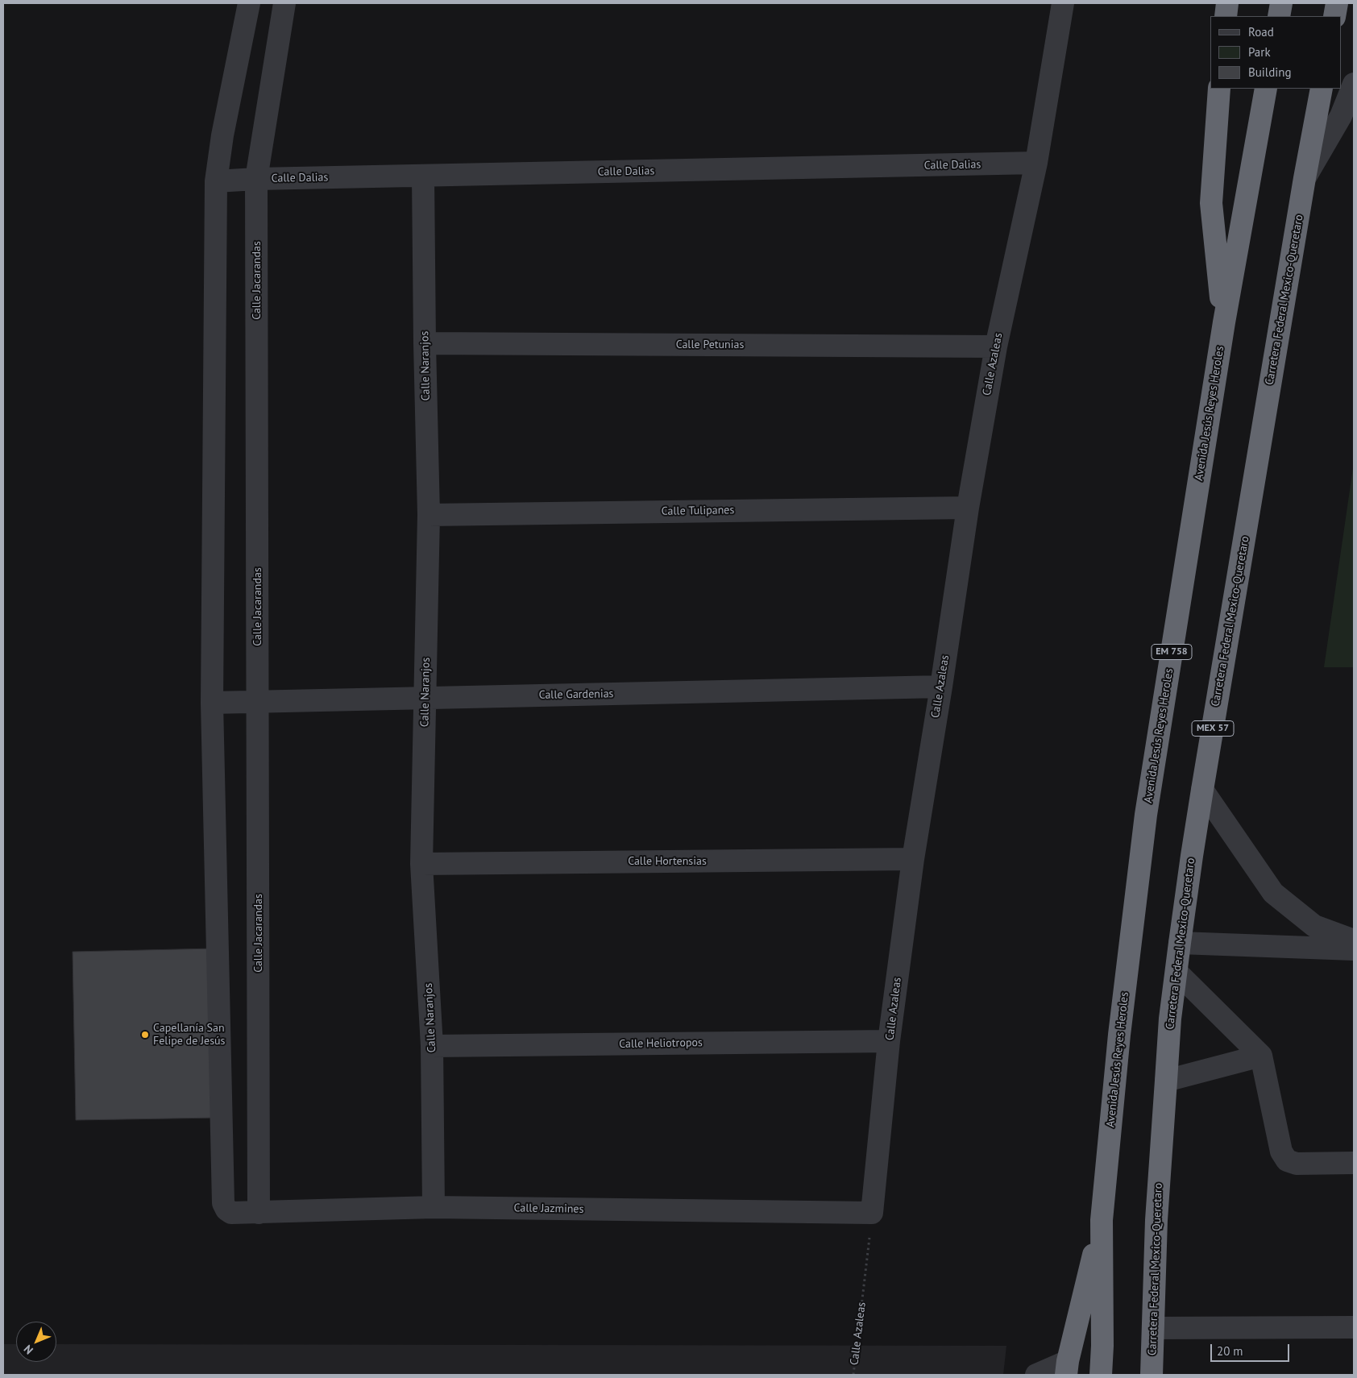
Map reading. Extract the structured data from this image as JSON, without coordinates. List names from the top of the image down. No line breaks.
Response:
{"streets":{"highway":["Carretera Federal Mexico-Queretaro","Avenida Jesús Reyes Heroles","EM 758","MEX 57"],"street":["Calle Dalias","Calle Jacarandas","Calle Petunias","Calle Azaleas","Calle Naranjos","Calle Tulipanes","Calle Gardenias","Calle Hortensias","Calle Heliotropos","Calle Jazmines"]},"crossings":[["Calle Dalias","Calle Jacarandas"],["Calle Dalias","Calle Azaleas"],["Calle Dalias","Calle Naranjos"],["Calle Jacarandas","Calle Gardenias"],["Calle Jacarandas","Calle Jazmines"],["Calle Petunias","Calle Azaleas"],["Calle Petunias","Calle Naranjos"],["Calle Azaleas","Calle Tulipanes"],["Calle Azaleas","Calle Gardenias"],["Calle Azaleas","Calle Hortensias"],["Calle Azaleas","Calle Heliotropos"],["Calle Azaleas","Calle Jazmines"],["Calle Naranjos","Calle Tulipanes"],["Calle Naranjos","Calle Gardenias"],["Calle Naranjos","Calle Hortensias"],["Calle Naranjos","Calle Heliotropos"],["Calle Naranjos","Calle Jazmines"],["Calle Gardenias","Calle Jazmines"]],"places":["Capellanía San Felipe de Jesús"],"legend":["Road","Park","Building"],"scale_bar":"20 m","north":"bottom left"}
